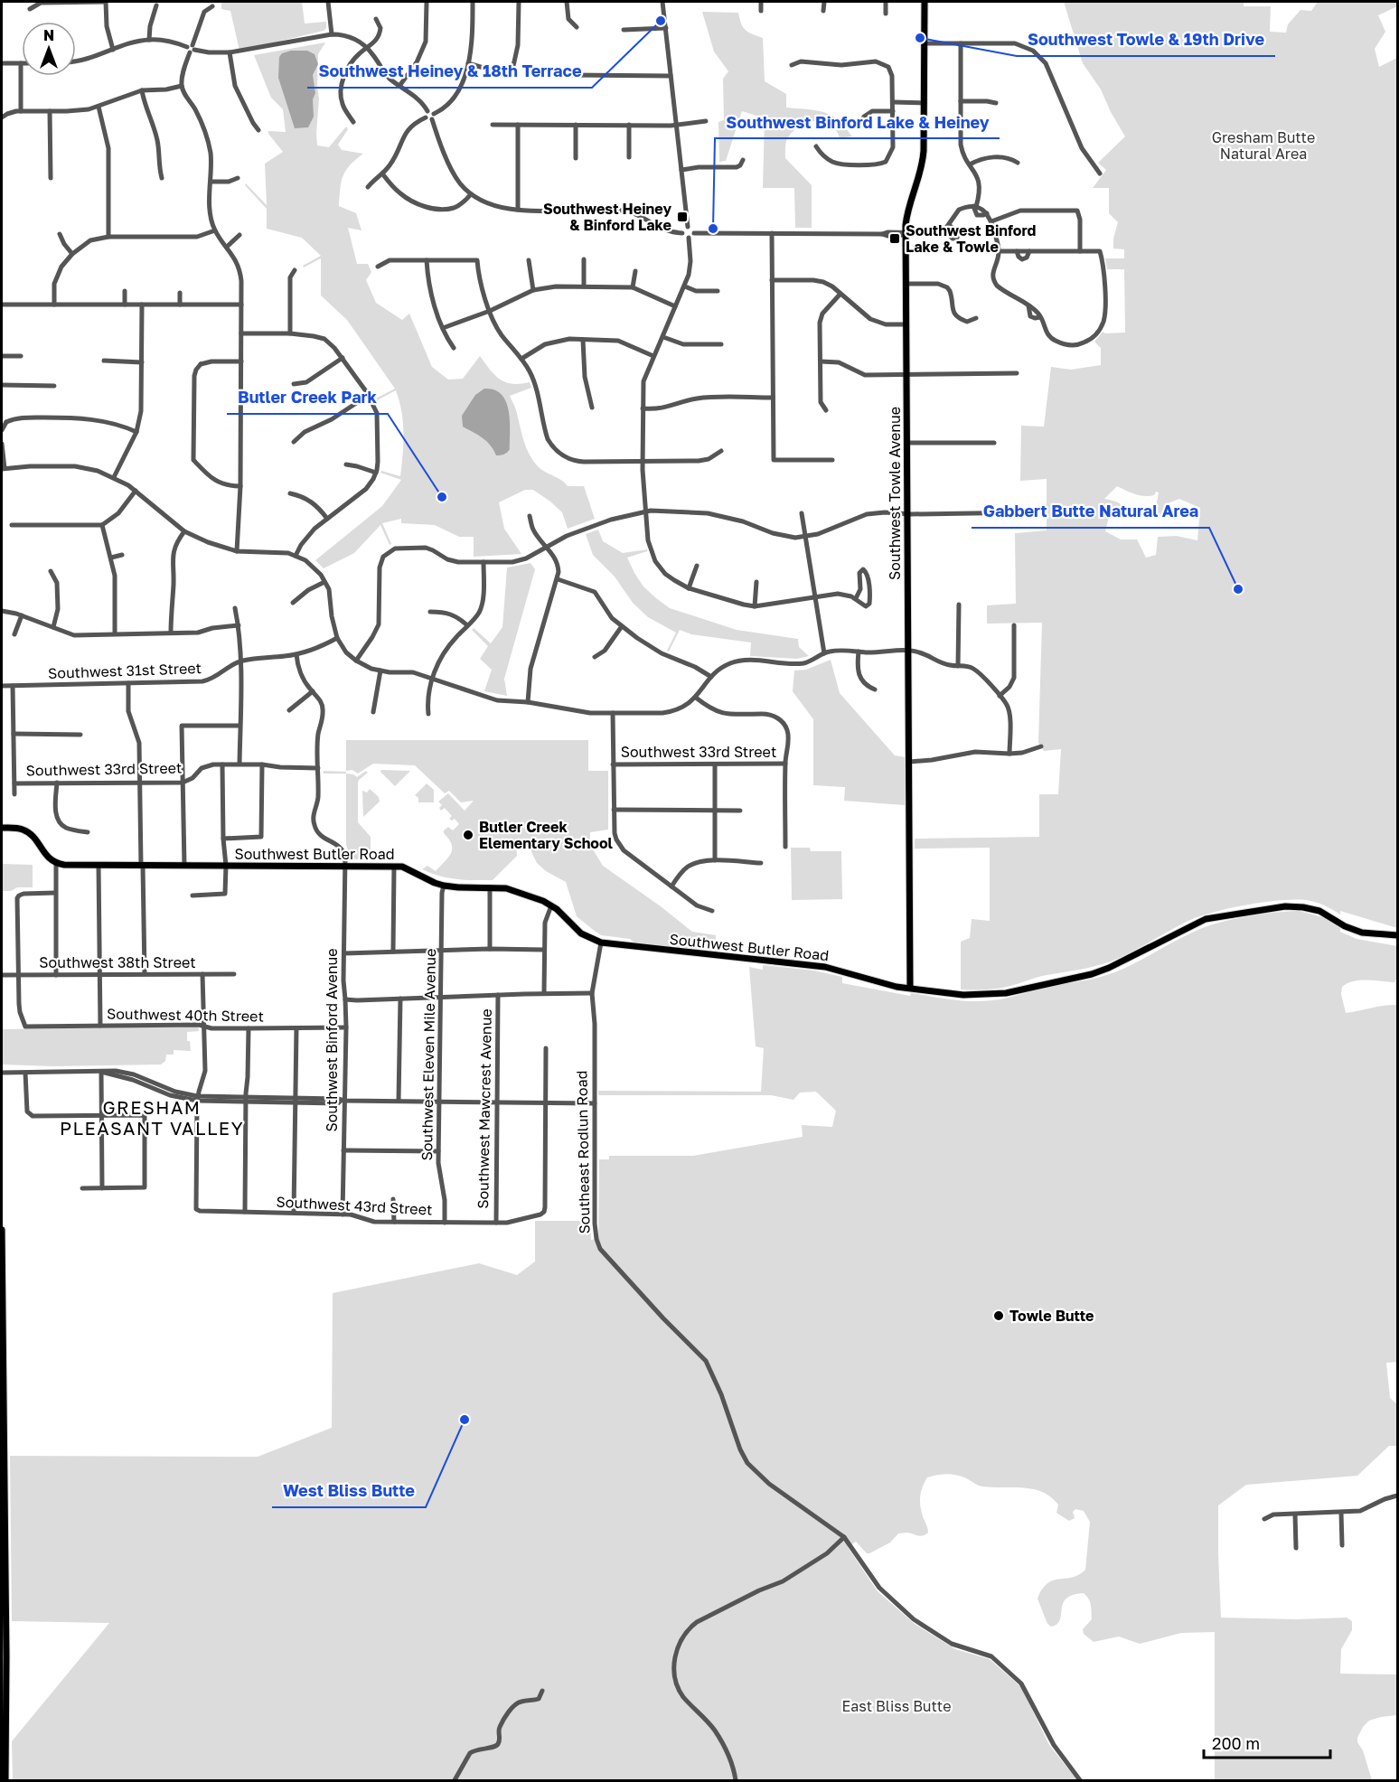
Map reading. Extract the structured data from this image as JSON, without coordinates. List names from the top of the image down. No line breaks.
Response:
{"streets":{"main road":["Southwest Towle Avenue","Southwest Butler Road"],"street":["Southwest 31st Street","Southwest 33rd Street","Southwest 38th Street","Southwest 40th Street","Southwest Binford Avenue","Southwest Eleven Mile Avenue","Southwest Mawcrest Avenue","Southeast Rodlun Road","Southwest 43rd Street"]},"crossings":[["Southwest Towle Avenue","Southwest Butler Road"],["Southwest Butler Road","Southwest Binford Avenue"],["Southwest Butler Road","Southwest Eleven Mile Avenue"],["Southwest Butler Road","Southeast Rodlun Road"],["Southwest 38th Street","Southwest 40th Street"],["Southwest 40th Street","Southwest Binford Avenue"],["Southwest Binford Avenue","Southwest 43rd Street"],["Southwest Eleven Mile Avenue","Southwest 43rd Street"],["Southwest Mawcrest Avenue","Southwest 43rd Street"]],"districts":["GRESHAM PLEASANT VALLEY"],"parks":["Gresham Butte Natural Area","East Bliss Butte"],"places":{"other":["Southwest Heiney & 18th Terrace","Southwest Towle & 19th Drive","Southwest Binford Lake & Heiney","Butler Creek Park","Gabbert Butte Natural Area","Butler Creek Elementary School","Towle Butte","West Bliss Butte"],"transit":["Southwest Heiney & Binford Lake","Southwest Binford Lake & Towle"]},"scale_bar":"200 m","north":"top"}
